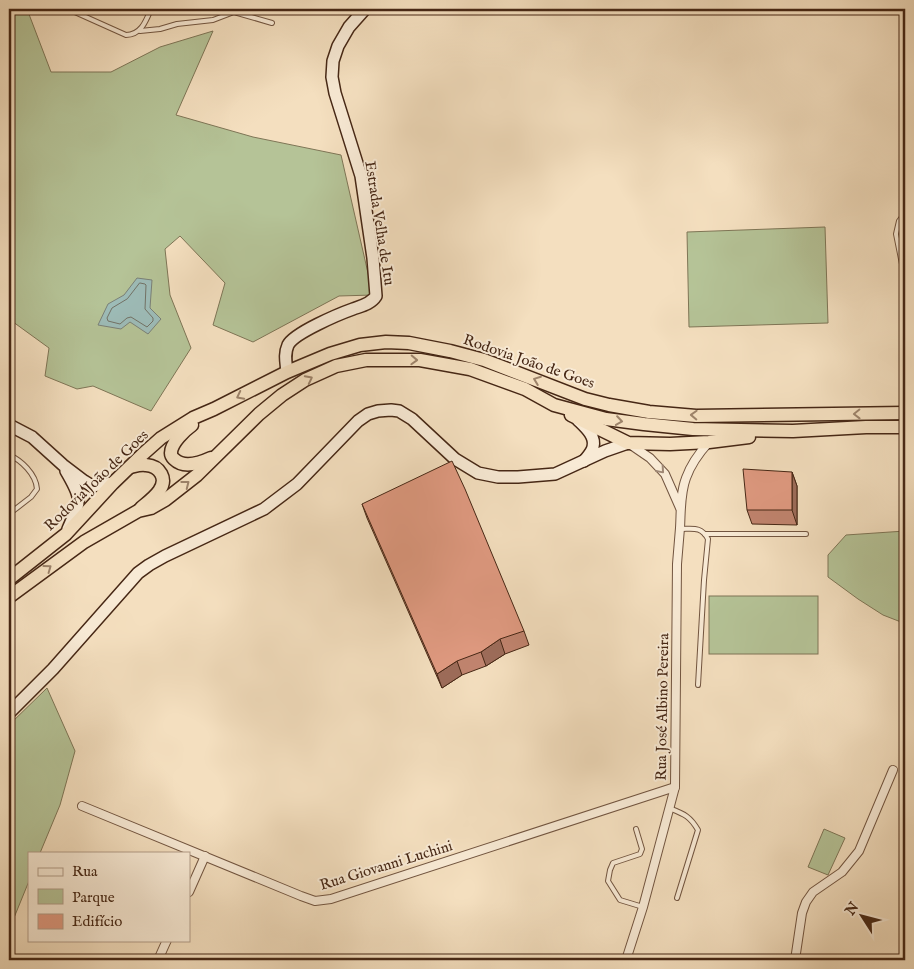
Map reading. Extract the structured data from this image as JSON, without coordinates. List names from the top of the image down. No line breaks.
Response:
{"streets":{"highway":["Rodovia João de Goes"],"main road":["Estrada Velha de Itu"],"street":["Rua José Albino Pereira","Rua Giovanni Luchini"]},"crossings":[["Estrada Velha de Itu","Rodovia João de Goes"],["Rua José Albino Pereira","Rua Giovanni Luchini"]],"legend":["Rua","Parque","Edifício"],"north":"top left"}
